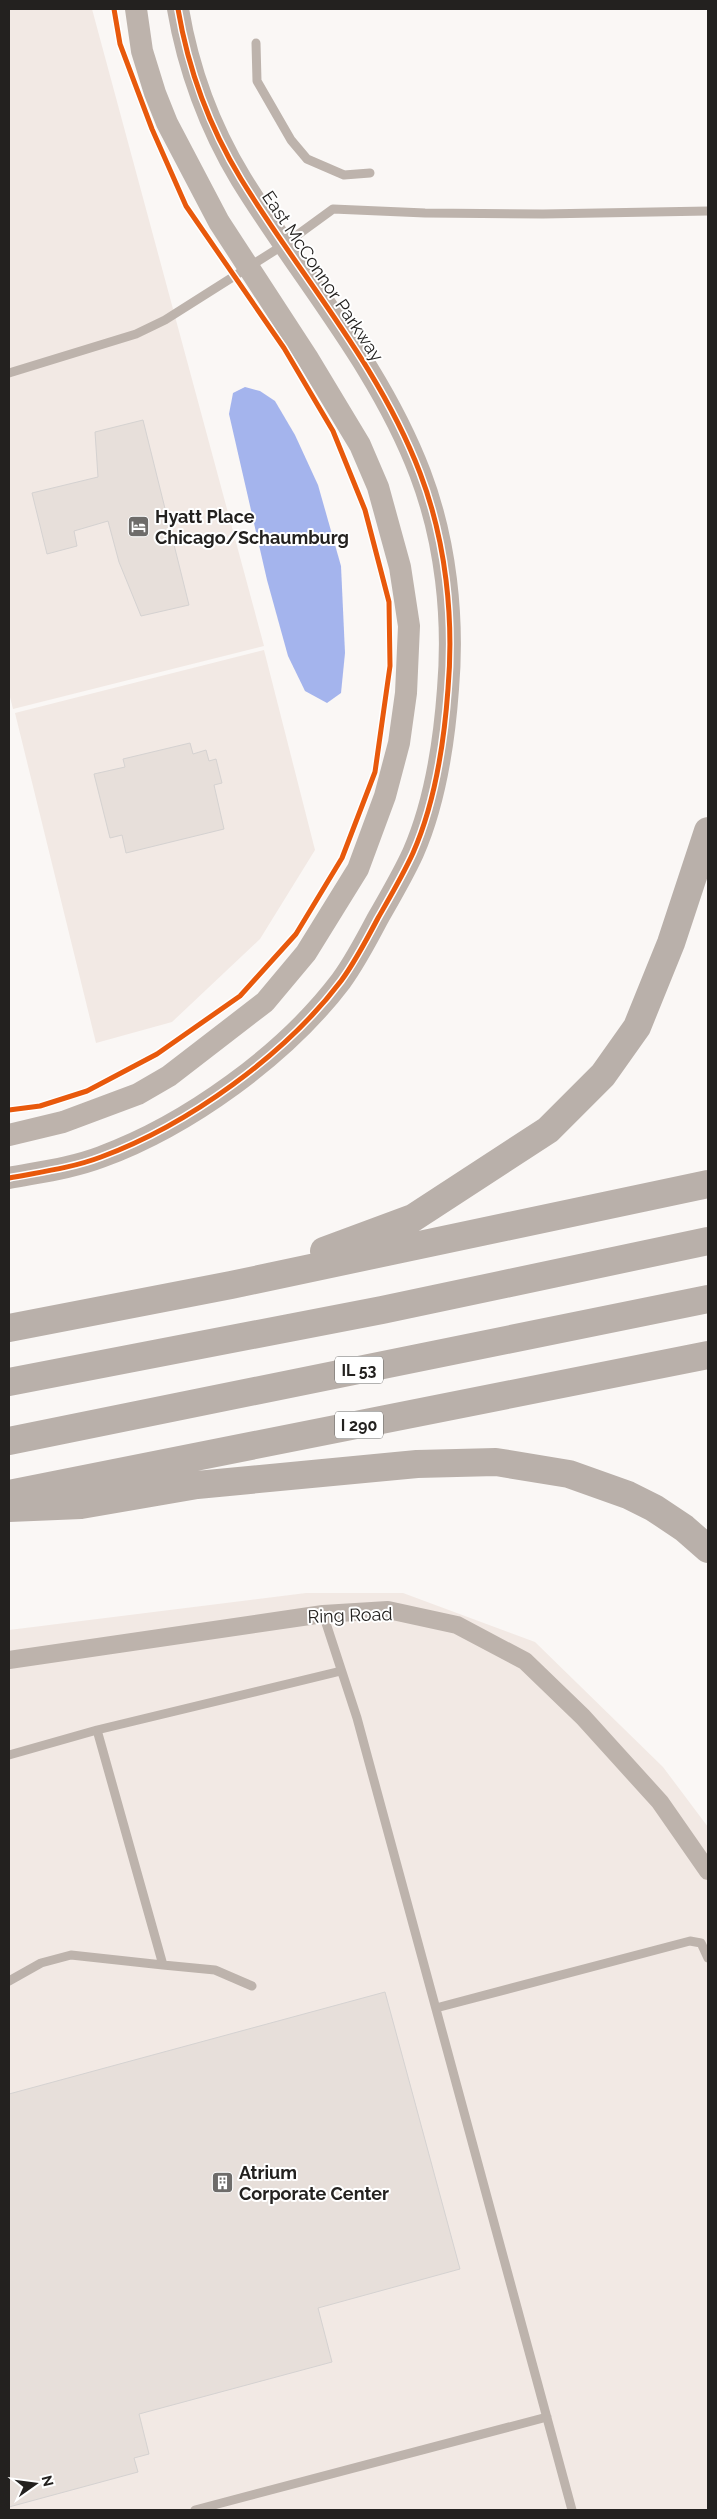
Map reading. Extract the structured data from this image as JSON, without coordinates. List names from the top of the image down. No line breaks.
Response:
{"streets":{"highway":["IL 53","I 290"],"street":["East McConnor Parkway","Ring Road"]},"places":{"hotel":["Hyatt Place Chicago/Schaumburg"],"building":["Atrium Corporate Center"]},"north":"right"}
